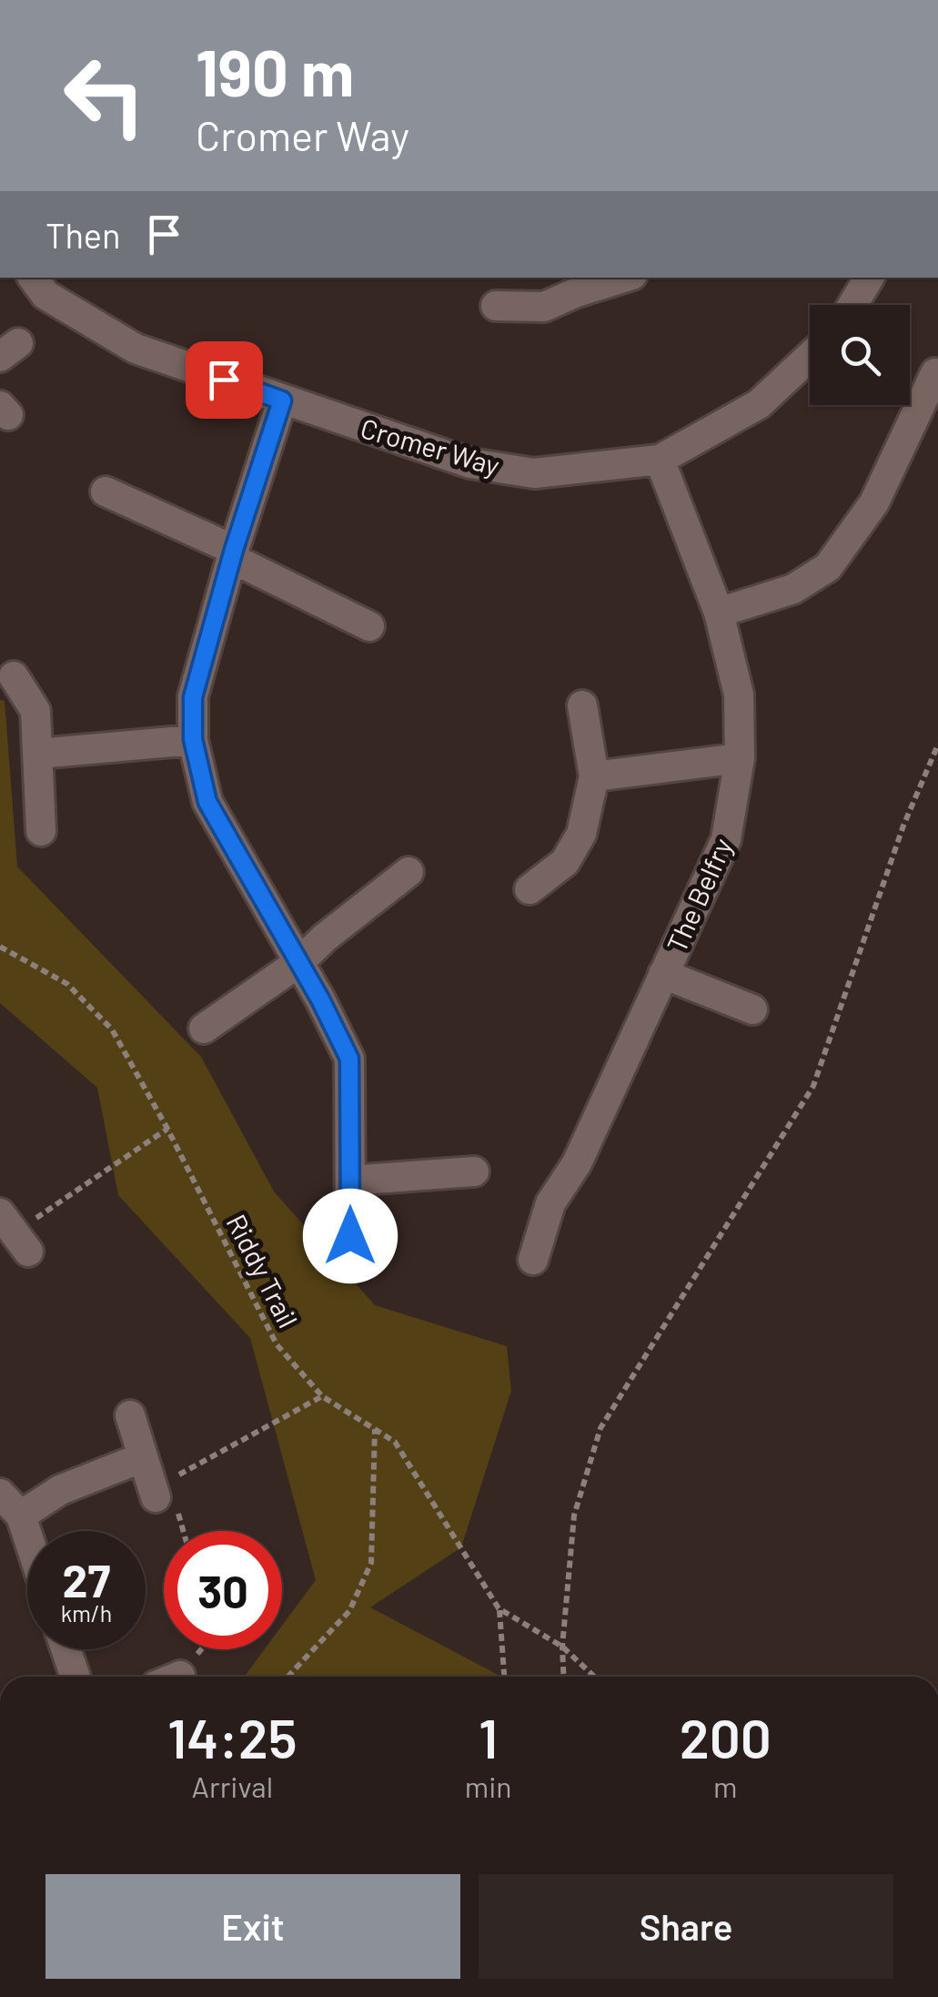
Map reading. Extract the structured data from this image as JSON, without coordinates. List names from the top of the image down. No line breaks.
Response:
{"streets":{"street":["Cromer Way","The Belfry"],"path":["Riddy Trail"]},"crossings":[["Cromer Way","The Belfry"]],"page":{"turn":["190 m","Cromer Way"],"then":"Then","speed":"27 km/h","limit":"30","eta":["14:25","Arrival","1","min","200","m"],"buttons":["Exit","Share"]}}
